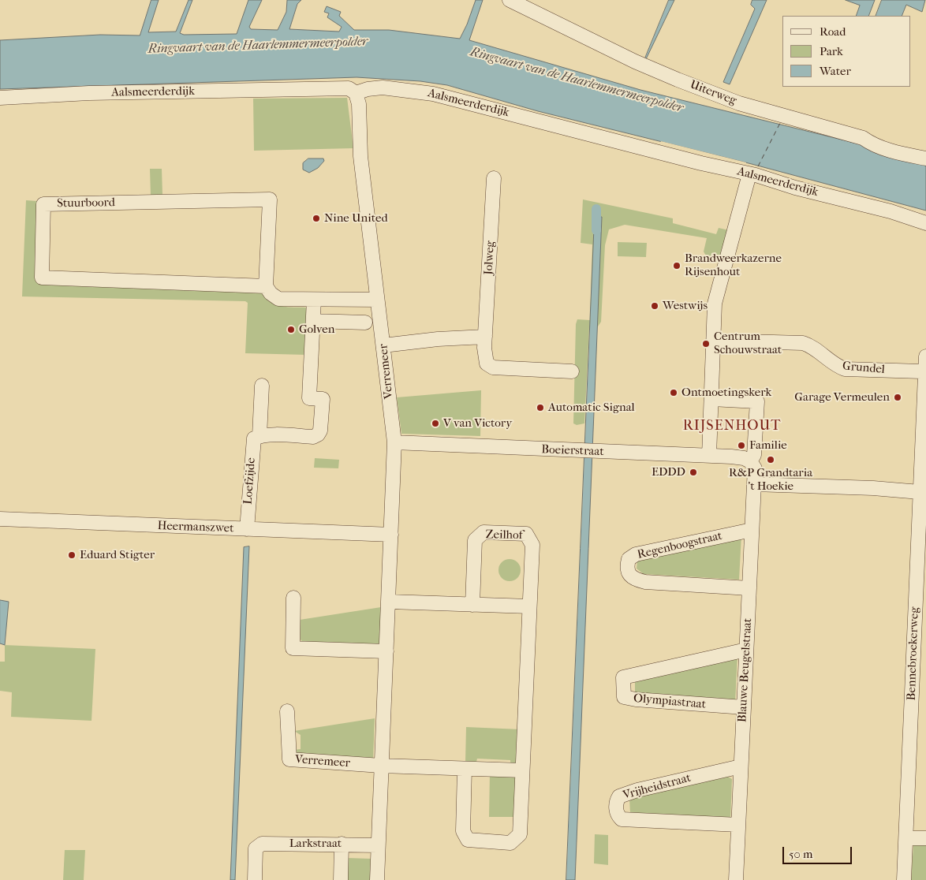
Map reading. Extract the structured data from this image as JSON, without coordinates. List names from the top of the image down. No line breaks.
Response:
{"streets":{"street":["Aalsmeerderdijk","Uiterweg","Stuurboord","Jolweg","Grundel","Verremeer","Boeierstraat","Loefzijde","Heermanszwet","Zeilhof","Regenboogstraat","Bennebroekerweg","Blauwe Beugelstraat","Olympiastraat","Vrijheidstraat","Larkstraat"]},"crossings":[["Aalsmeerderdijk","Verremeer"],["Grundel","Bennebroekerweg"],["Verremeer","Boeierstraat"],["Verremeer","Heermanszwet"],["Verremeer","Larkstraat"],["Boeierstraat","Blauwe Beugelstraat"],["Loefzijde","Heermanszwet"],["Regenboogstraat","Blauwe Beugelstraat"],["Blauwe Beugelstraat","Olympiastraat"],["Blauwe Beugelstraat","Vrijheidstraat"]],"districts":["RIJSENHOUT"],"water":["Ringvaart van de Haarlemmermeerpolder"],"places":["Nine United","Brandweerkazerne Rijsenhout","Westwijs","Golven","Centrum Schouwstraat","Ontmoetingskerk","Garage Vermeulen","Automatic Signal","V van Victory","Familie","R&P Grandtaria 't Hoekie","EDDD","Eduard Stigter"],"legend":["Road","Park","Water"],"scale_bar":"50 m"}
